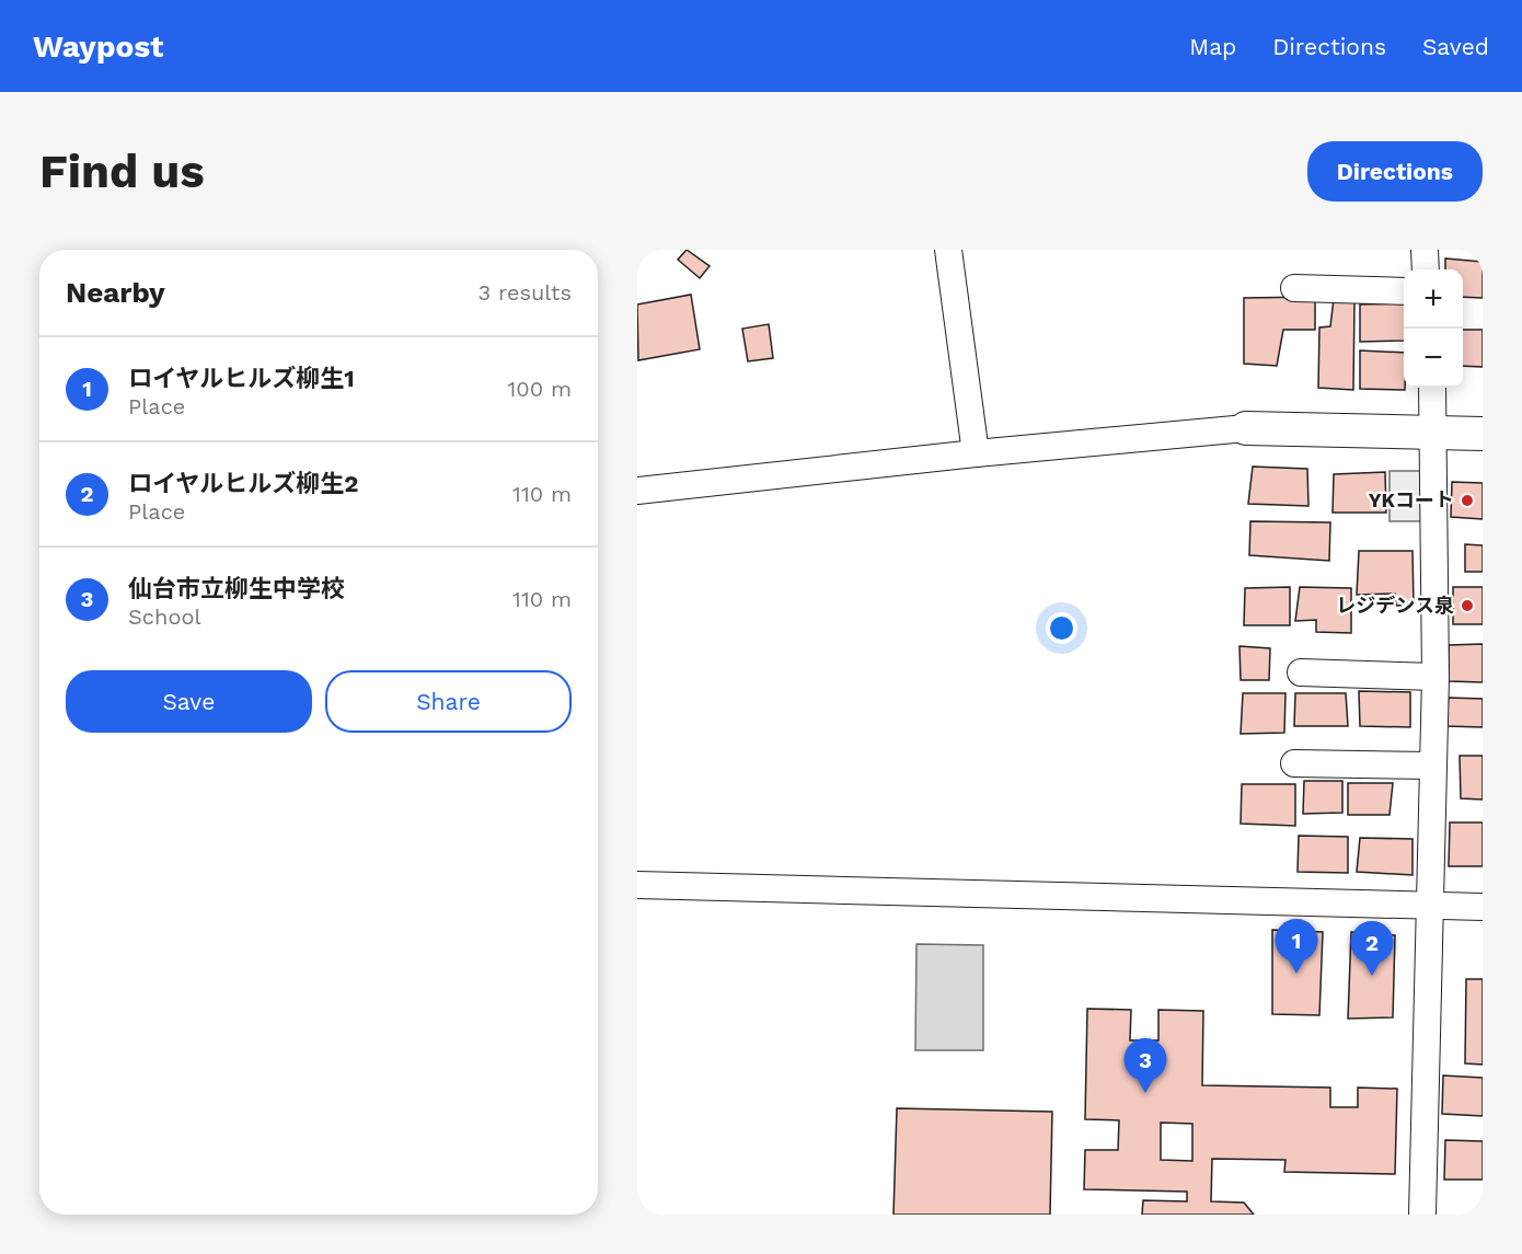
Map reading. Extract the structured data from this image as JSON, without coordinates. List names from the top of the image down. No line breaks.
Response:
{"places":["YKコート","レジデンス泉"],"page":{"header":"Waypost","nav":["Map","Directions","Saved"],"buttons":["Directions",["Save","Share"]],"title":"Find us","heading":["Nearby","3 results"],"map_buttons":["+","−"],"list":[{"mark":"1","name":"ロイヤルヒルズ柳生1","note":"Place","value":"100 m"},{"mark":"2","name":"ロイヤルヒルズ柳生2","note":"Place","value":"110 m"},{"mark":"3","name":"仙台市立柳生中学校","note":"School","value":"110 m"}],"pins":["1","2","3"]}}
